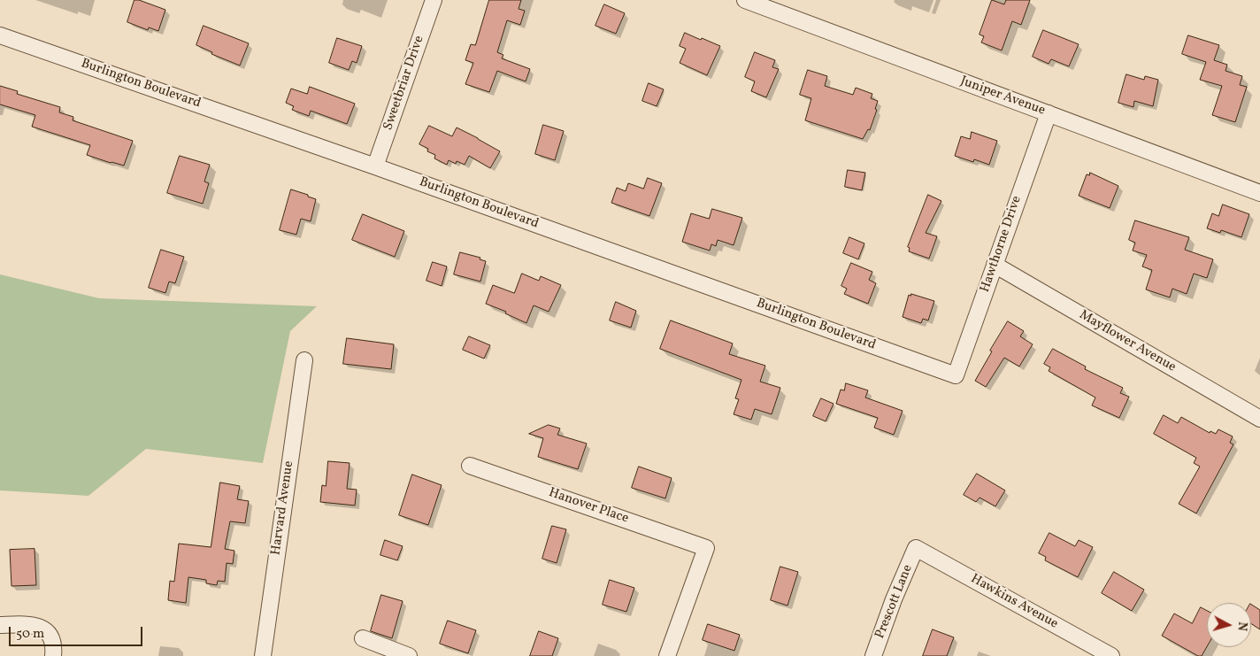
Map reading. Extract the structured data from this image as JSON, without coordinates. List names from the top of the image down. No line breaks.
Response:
{"streets":{"street":["Sweetbriar Drive","Burlington Boulevard","Juniper Avenue","Hawthorne Drive","Mayflower Avenue","Hanover Place","Harvard Avenue","Prescott Lane","Hawkins Avenue"]},"crossings":[["Sweetbriar Drive","Burlington Boulevard"],["Burlington Boulevard","Hawthorne Drive"],["Juniper Avenue","Hawthorne Drive"],["Hawthorne Drive","Mayflower Avenue"],["Prescott Lane","Hawkins Avenue"]],"scale_bar":"50 m","north":"right"}
